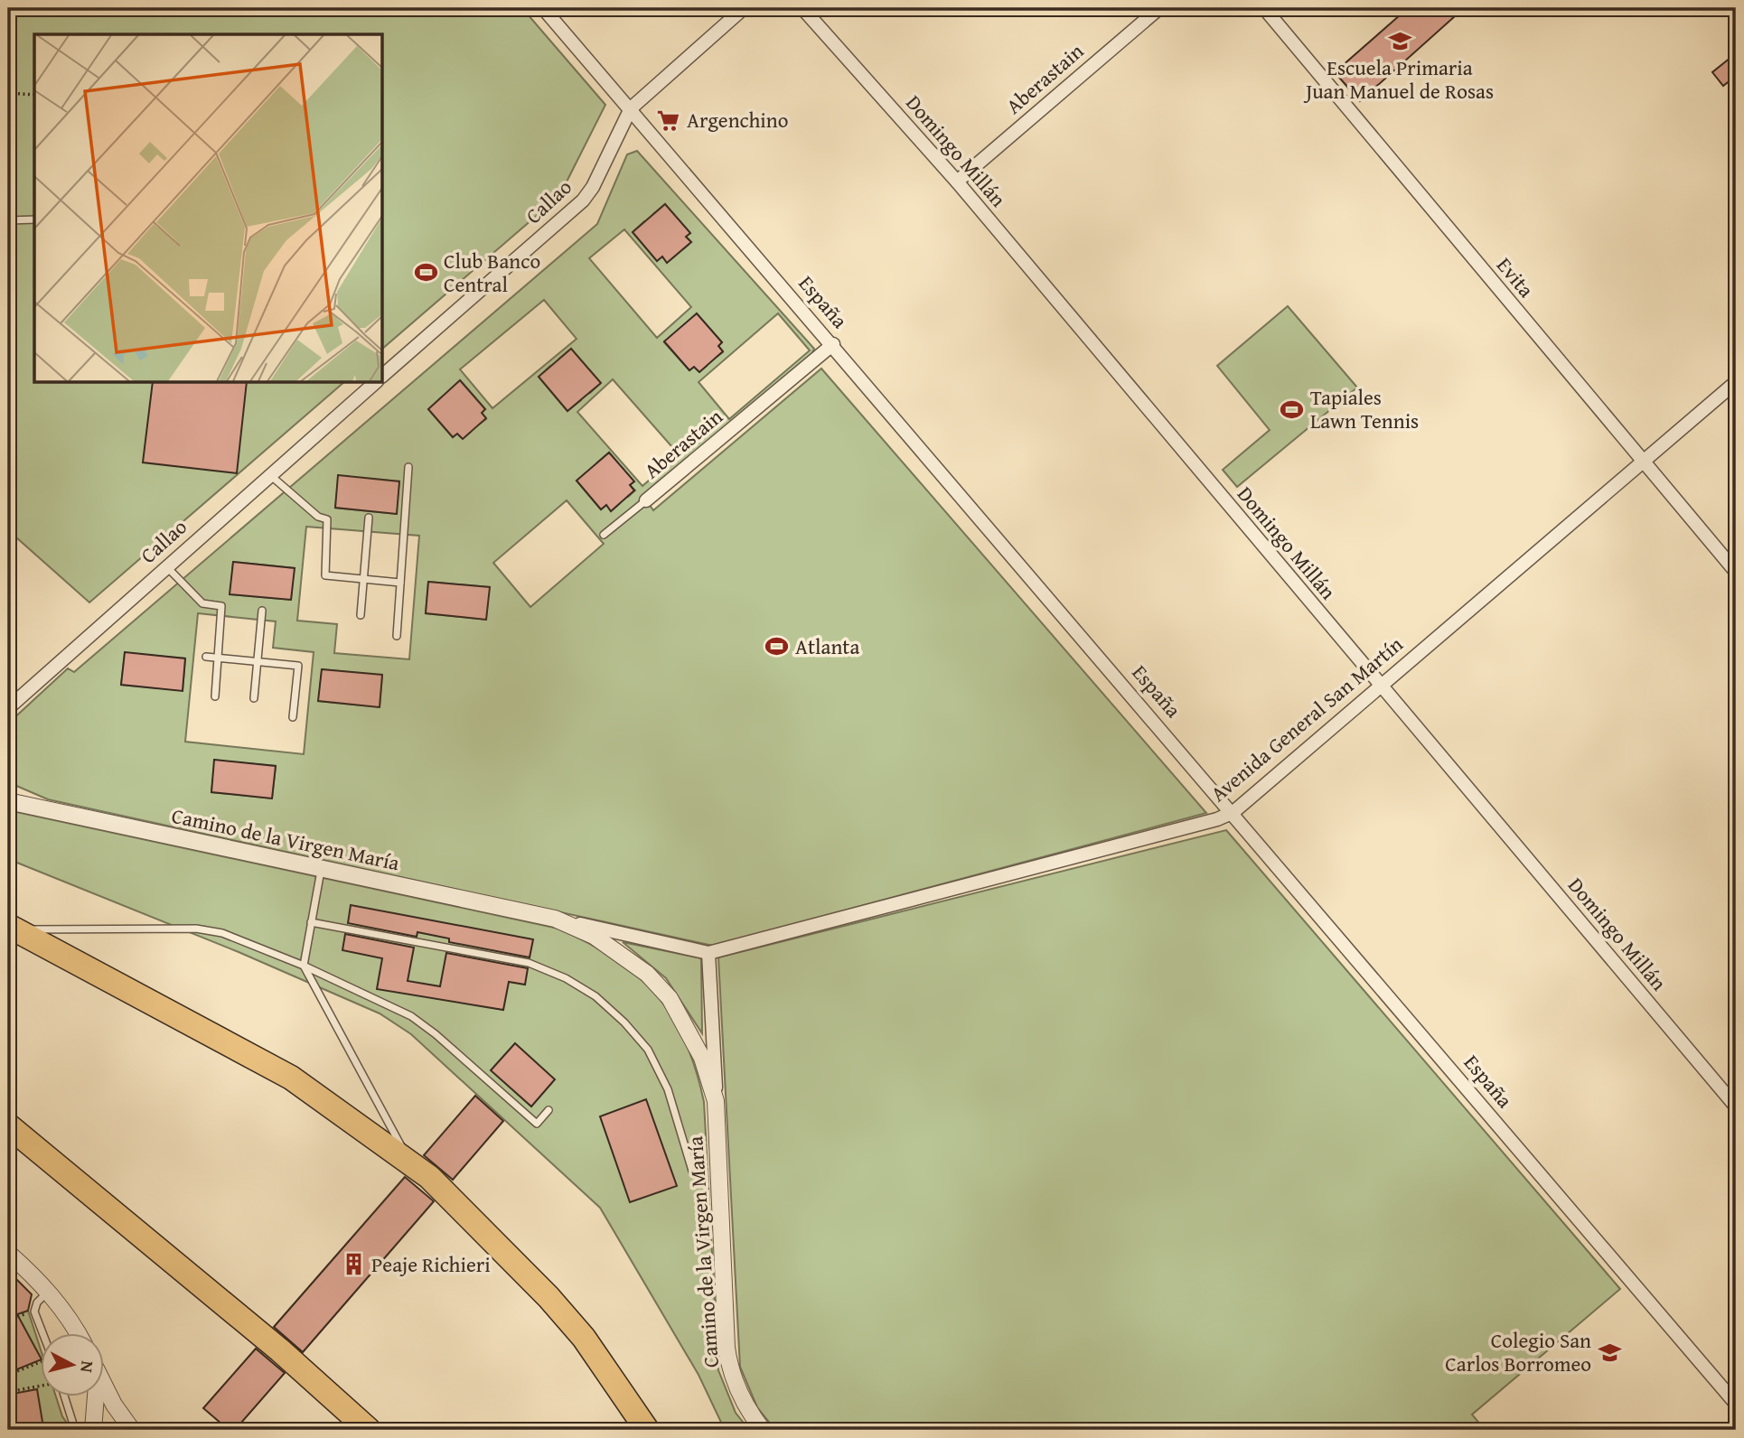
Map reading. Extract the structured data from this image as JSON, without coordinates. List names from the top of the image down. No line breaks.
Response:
{"streets":{"street":["Aberastain","Domingo Millán","Callao","Evita","España","Avenida General San Martín","Camino de la Virgen María"]},"crossings":[["Aberastain","Domingo Millán"],["Aberastain","España"],["Domingo Millán","Avenida General San Martín"],["Callao","España"],["Evita","Avenida General San Martín"],["España","Avenida General San Martín"],["Avenida General San Martín","Camino de la Virgen María"]],"places":{"school or university":["Escuela Primaria Juan Manuel de Rosas","Colegio San Carlos Borromeo"],"supermarket":["Argenchino"],"sports":["Club Banco Central","Tapiales Lawn Tennis","Atlanta"],"building":["Peaje Richieri"]},"north":"right"}
